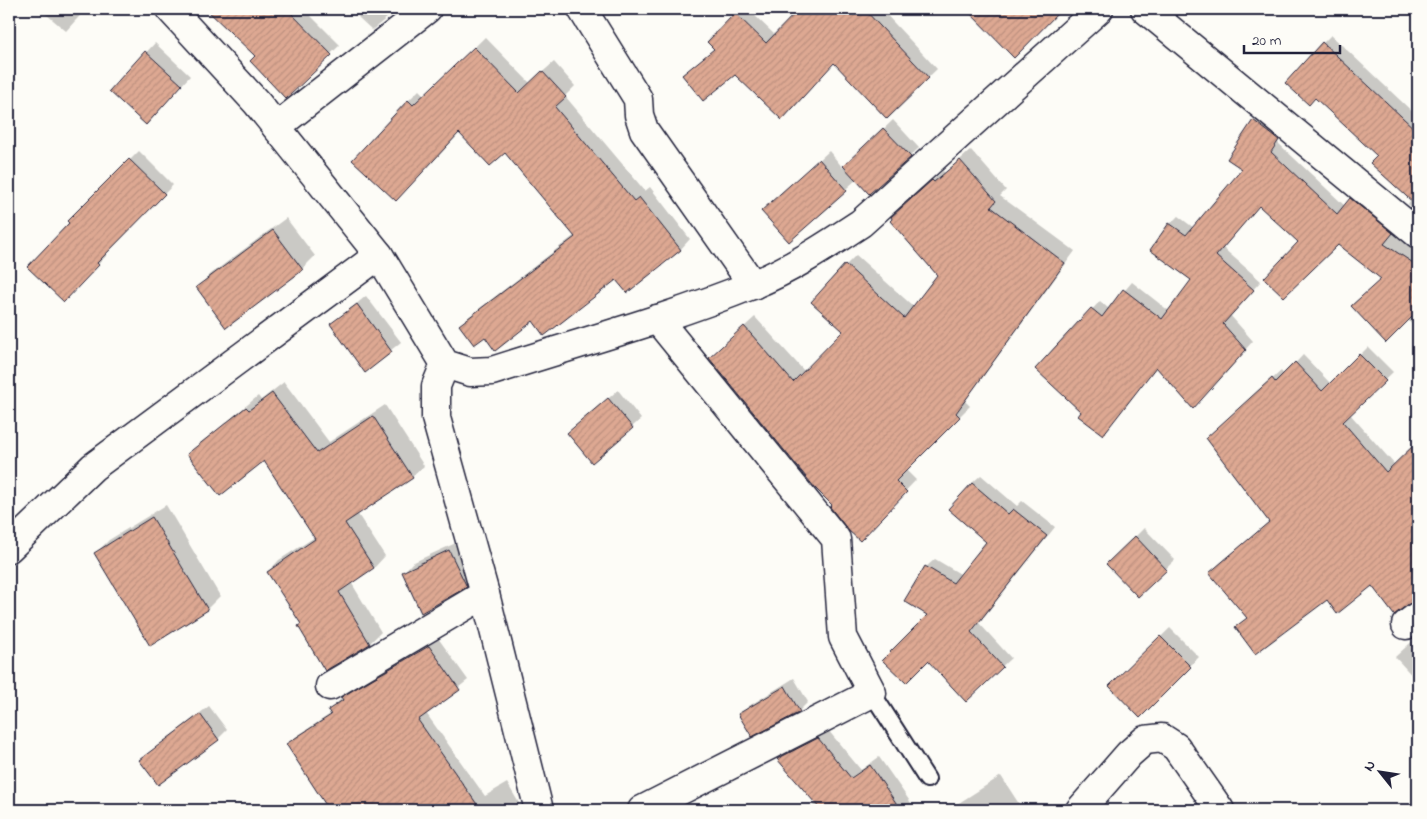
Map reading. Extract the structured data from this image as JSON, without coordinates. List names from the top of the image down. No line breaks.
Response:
{"scale_bar":"20 m","north":"top left"}
